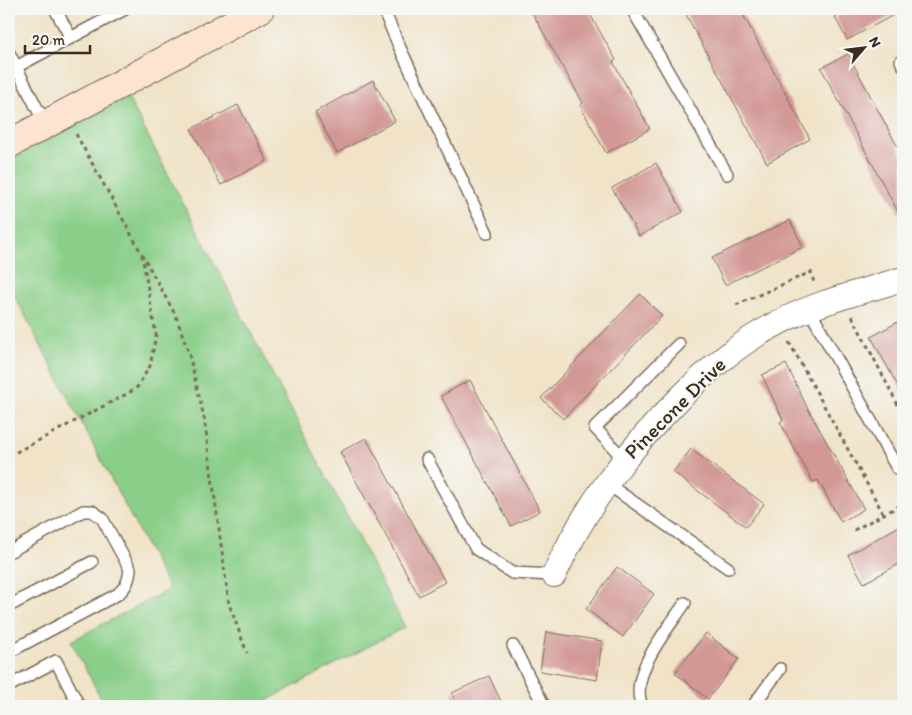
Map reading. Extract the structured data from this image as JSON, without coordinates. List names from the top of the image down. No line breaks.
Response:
{"streets":{"street":["Pinecone Drive"]},"scale_bar":"20 m","north":"top right"}
